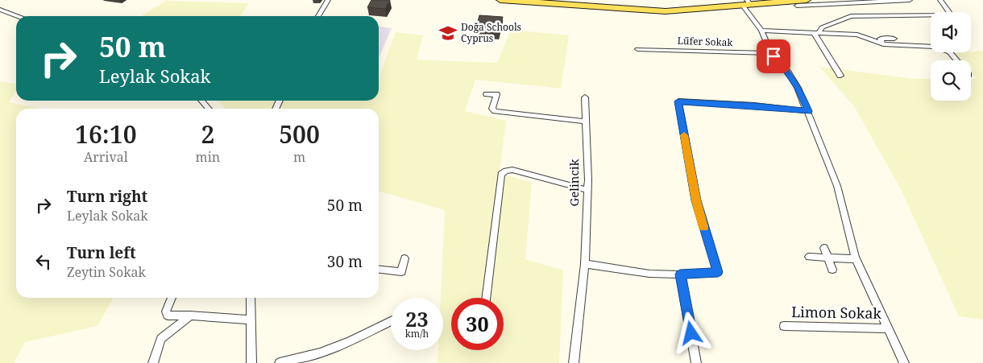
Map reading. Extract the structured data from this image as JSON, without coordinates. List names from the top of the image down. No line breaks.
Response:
{"streets":{"street":["Lűfer Sokak","Gelincik","Limon Sokak"]},"places":{"school or university":["Doğa Schools Cyprus"]},"page":{"turn":["50 m","Leylak Sokak"],"eta":["16:10","Arrival","2","min","500","m"],"list":[{"name":"Turn right","note":"Leylak Sokak","value":"50 m"},{"name":"Turn left","note":"Zeytin Sokak","value":"30 m"}],"speed":"23 km/h","limit":"30"}}
